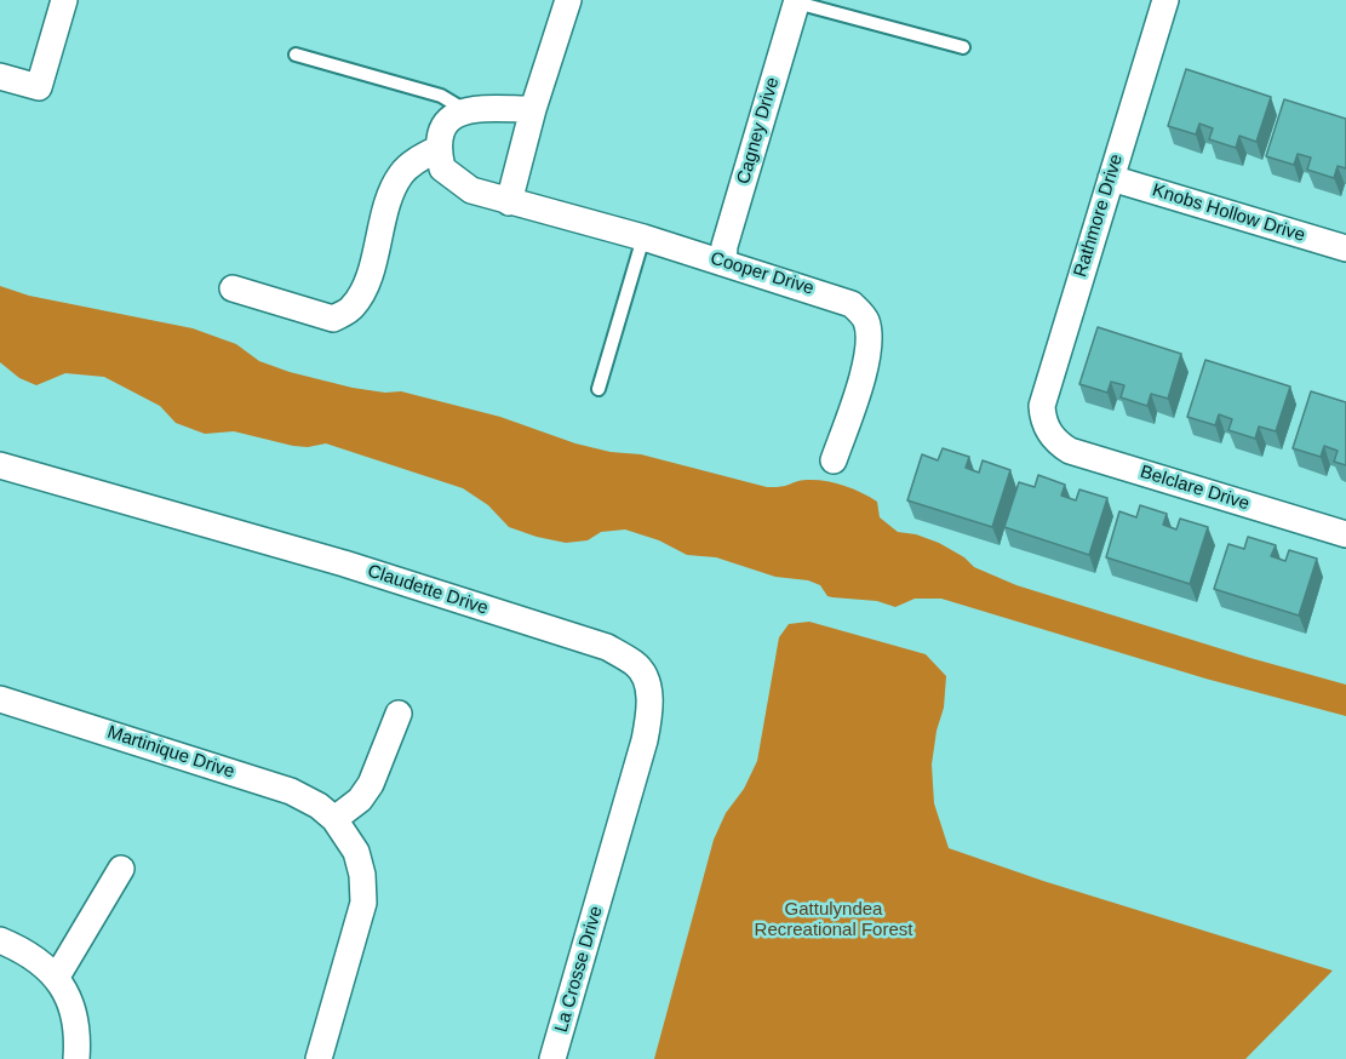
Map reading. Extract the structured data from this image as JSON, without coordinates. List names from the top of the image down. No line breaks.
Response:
{"streets":{"street":["Cagney Drive","Knobs Hollow Drive","Rathmore Drive","Cooper Drive","Belclare Drive","Claudette Drive","Martinique Drive","La Crosse Drive"]},"crossings":[["Cagney Drive","Cooper Drive"],["Knobs Hollow Drive","Rathmore Drive"],["Rathmore Drive","Belclare Drive"],["Claudette Drive","La Crosse Drive"]],"parks":["Gattulyndea Recreational Forest"]}
